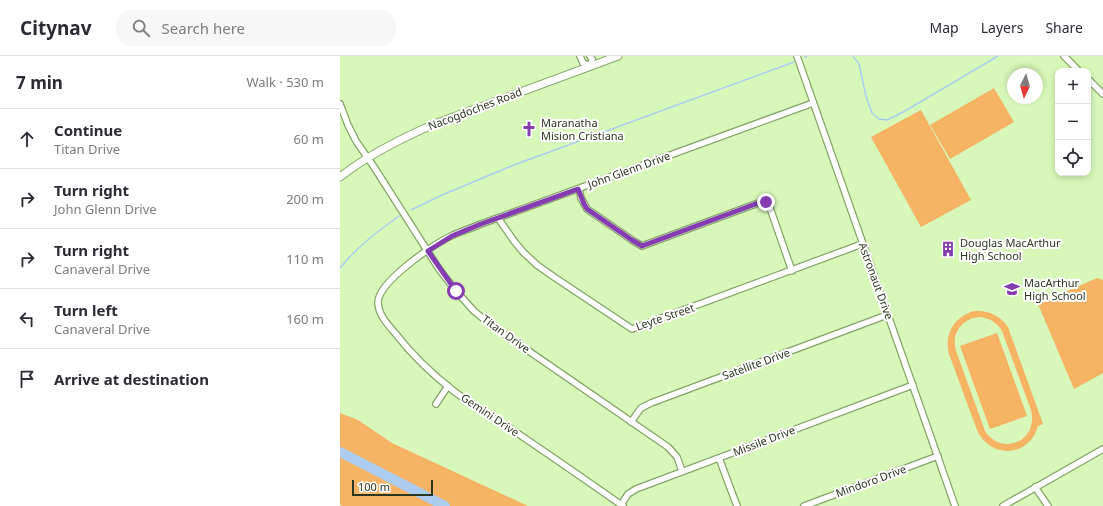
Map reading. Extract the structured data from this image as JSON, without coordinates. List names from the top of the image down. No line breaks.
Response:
{"streets":{"main road":["Nacogdoches Road"],"street":["John Glenn Drive","Astronaut Drive","Leyte Street","Titan Drive","Satellite Drive","Gemini Drive","Missile Drive","Mindoro Drive"]},"crossings":[["Nacogdoches Road","Titan Drive"],["John Glenn Drive","Astronaut Drive"],["John Glenn Drive","Leyte Street"],["John Glenn Drive","Titan Drive"],["John Glenn Drive","Gemini Drive"],["Astronaut Drive","Leyte Street"],["Astronaut Drive","Satellite Drive"],["Astronaut Drive","Missile Drive"],["Astronaut Drive","Mindoro Drive"],["Titan Drive","Satellite Drive"],["Titan Drive","Missile Drive"],["Gemini Drive","Missile Drive"]],"places":{"church":["Maranatha Mision Cristiana"],"building":["Douglas MacArthur High School"],"school or university":["MacArthur High School"]},"scale_bar":"100 m","north":"bottom","page":{"header":"Citynav","search":"Search here","nav":["Map","Layers","Share"],"heading":["7 min","Walk · 530 m"],"map_buttons":["+","−"],"list":[["Continue","Titan Drive","60 m"],["Turn right","John Glenn Drive","200 m"],["Turn right","Canaveral Drive","110 m"],["Turn left","Canaveral Drive","160 m"],"Arrive at destination"],"scale":"100 m"}}
